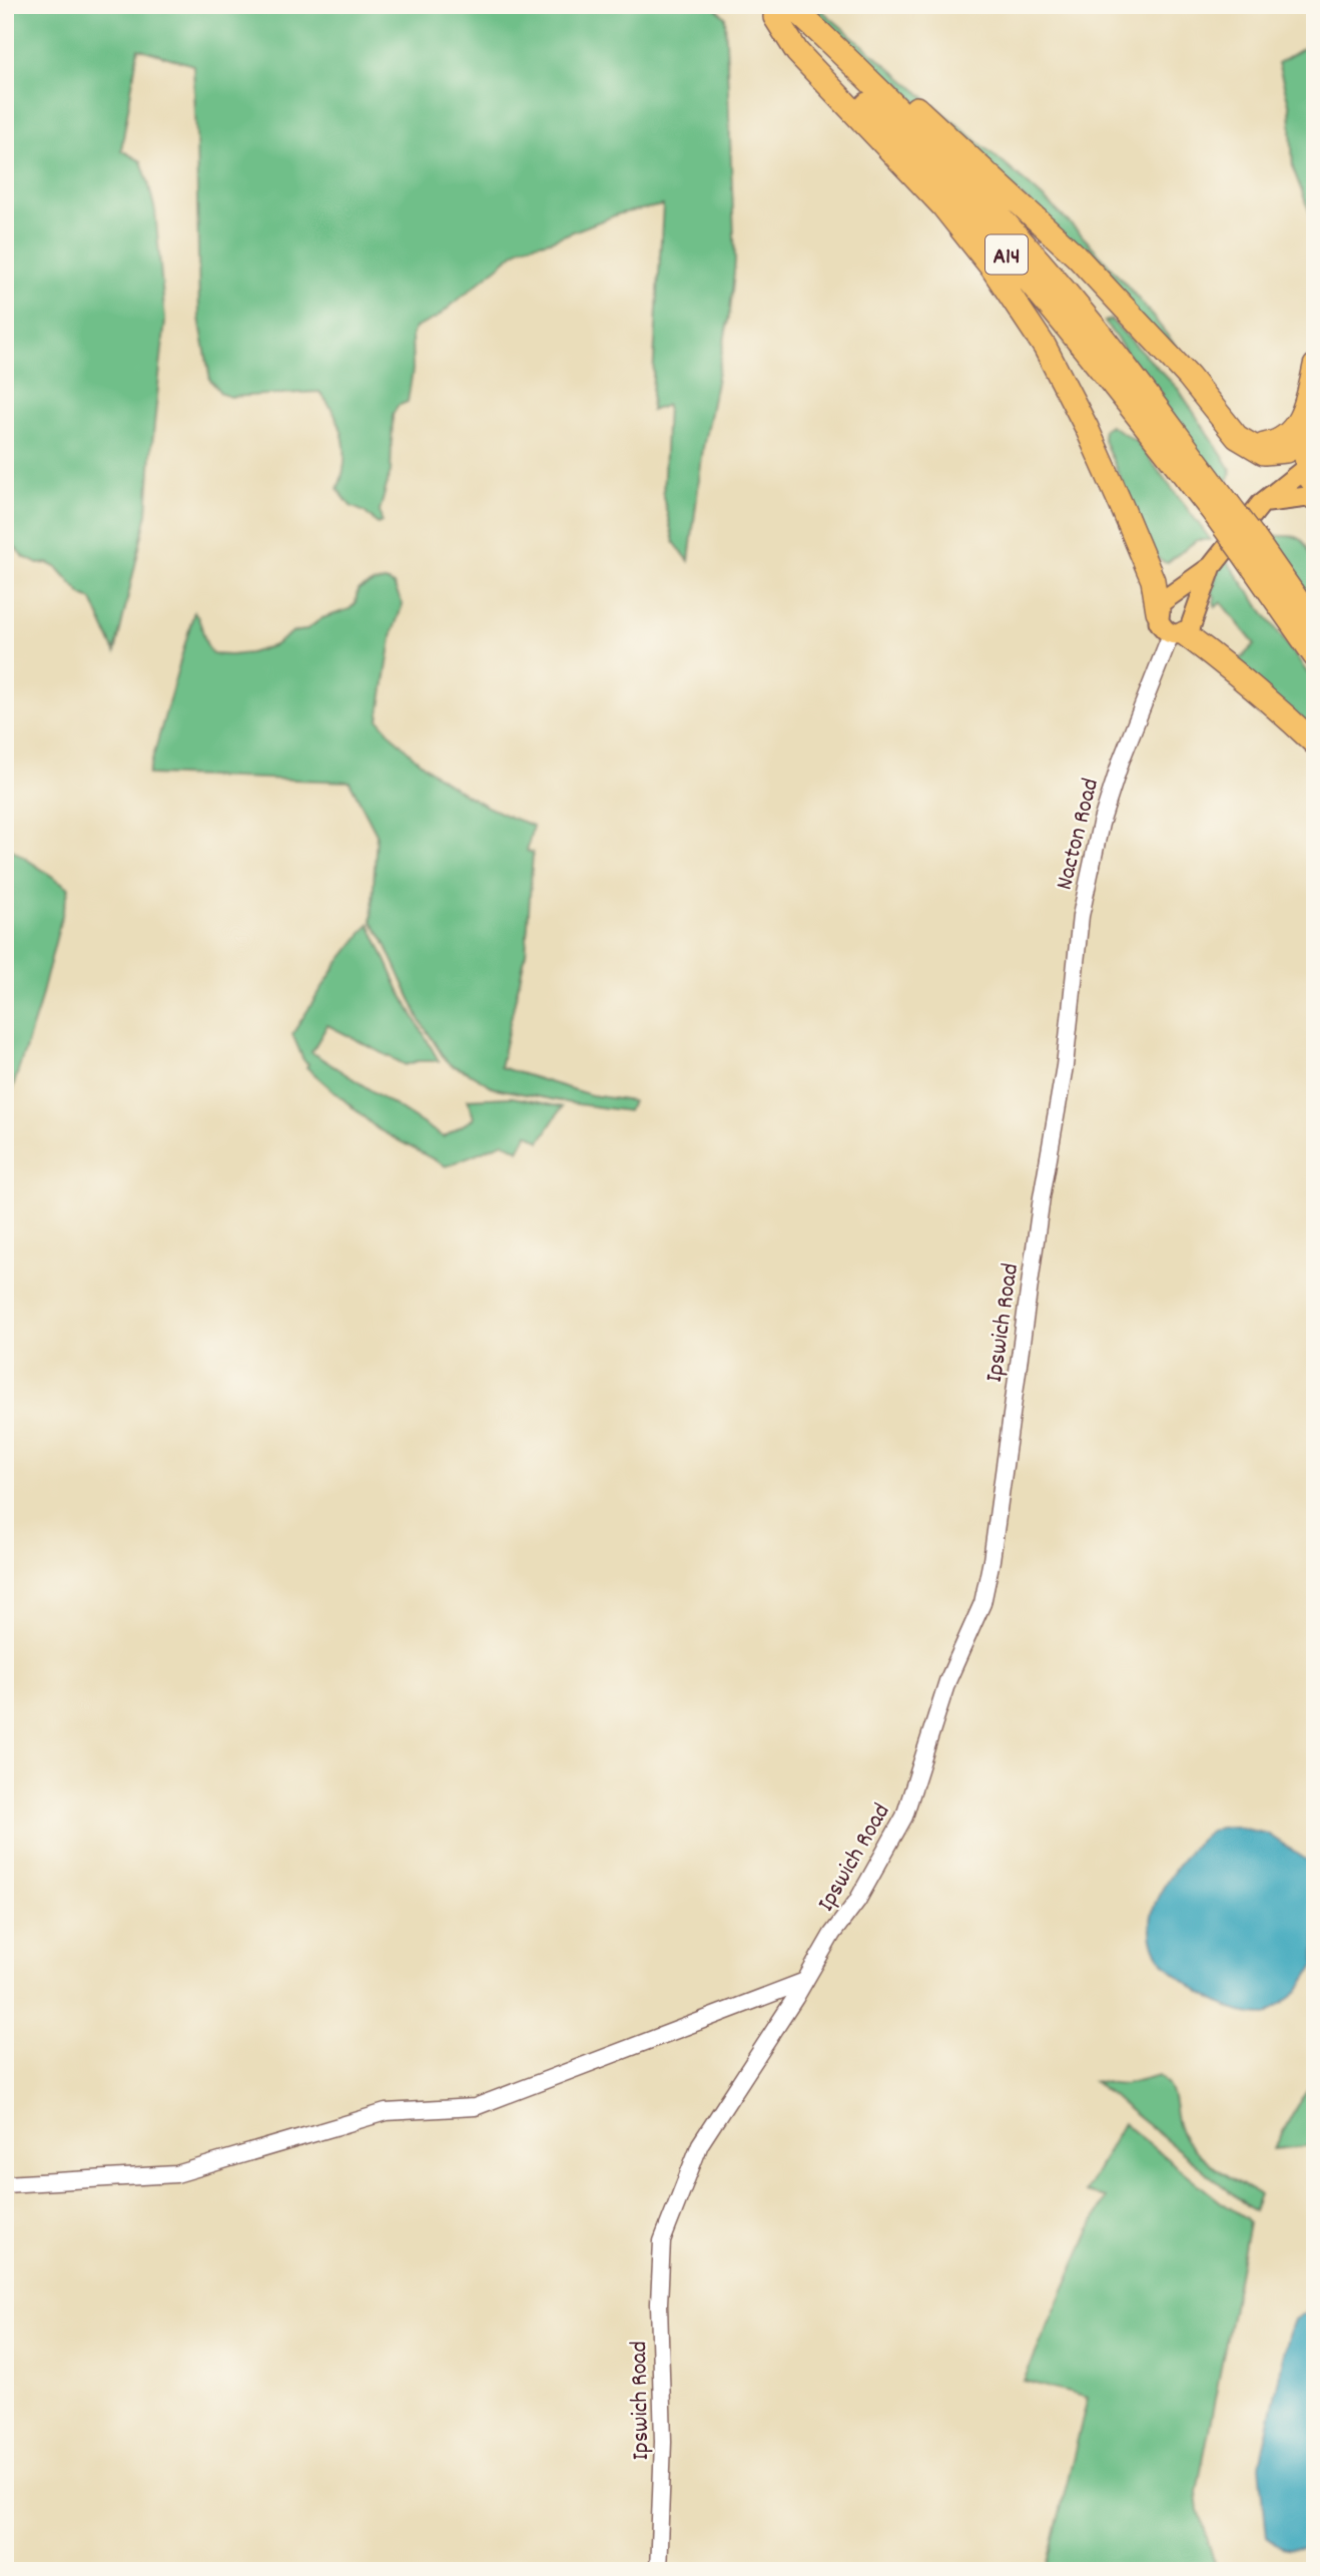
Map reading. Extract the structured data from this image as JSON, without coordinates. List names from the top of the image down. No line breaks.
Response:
{"streets":{"highway":["A14"],"street":["Nacton Road","Ipswich Road"]},"crossings":[["Nacton Road","Ipswich Road"]]}
